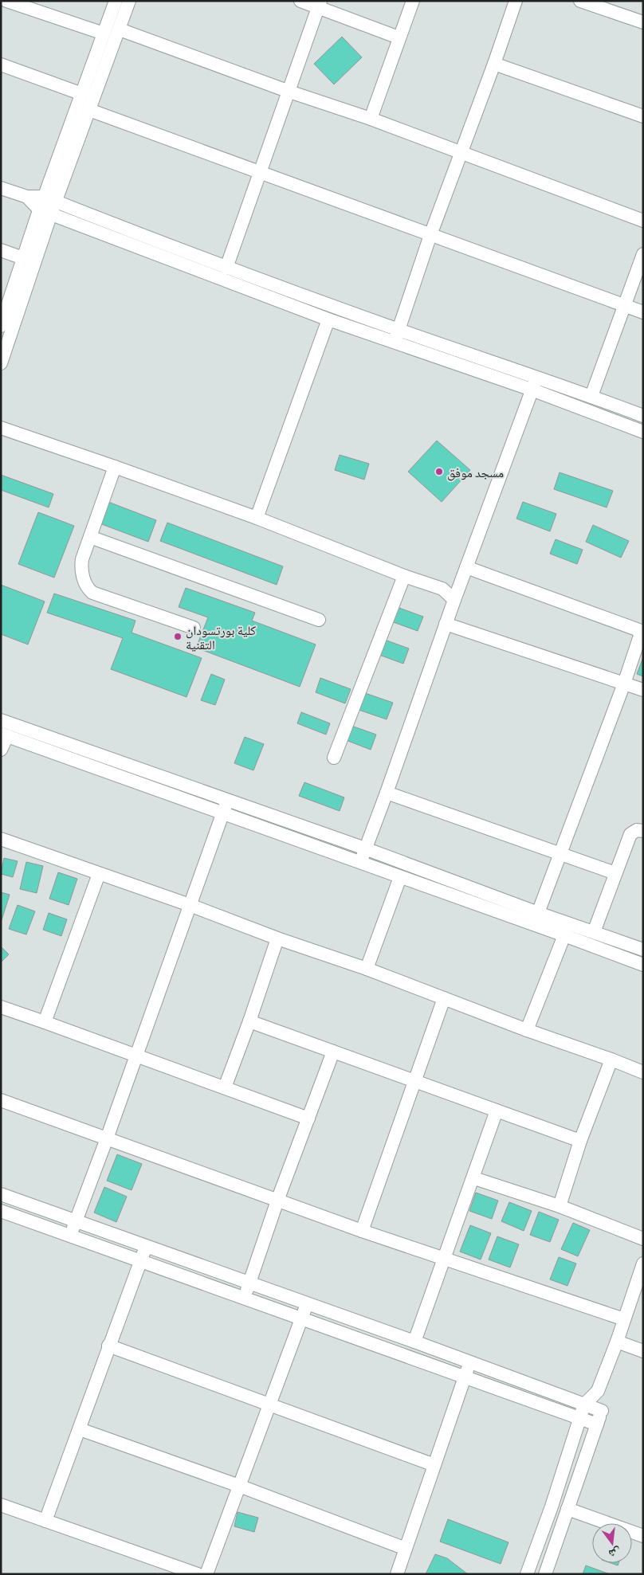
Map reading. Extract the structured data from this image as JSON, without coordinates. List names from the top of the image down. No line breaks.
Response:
{"places":["مسجد موفق","كلية بورتسودان التقنية"],"north":"bottom"}
